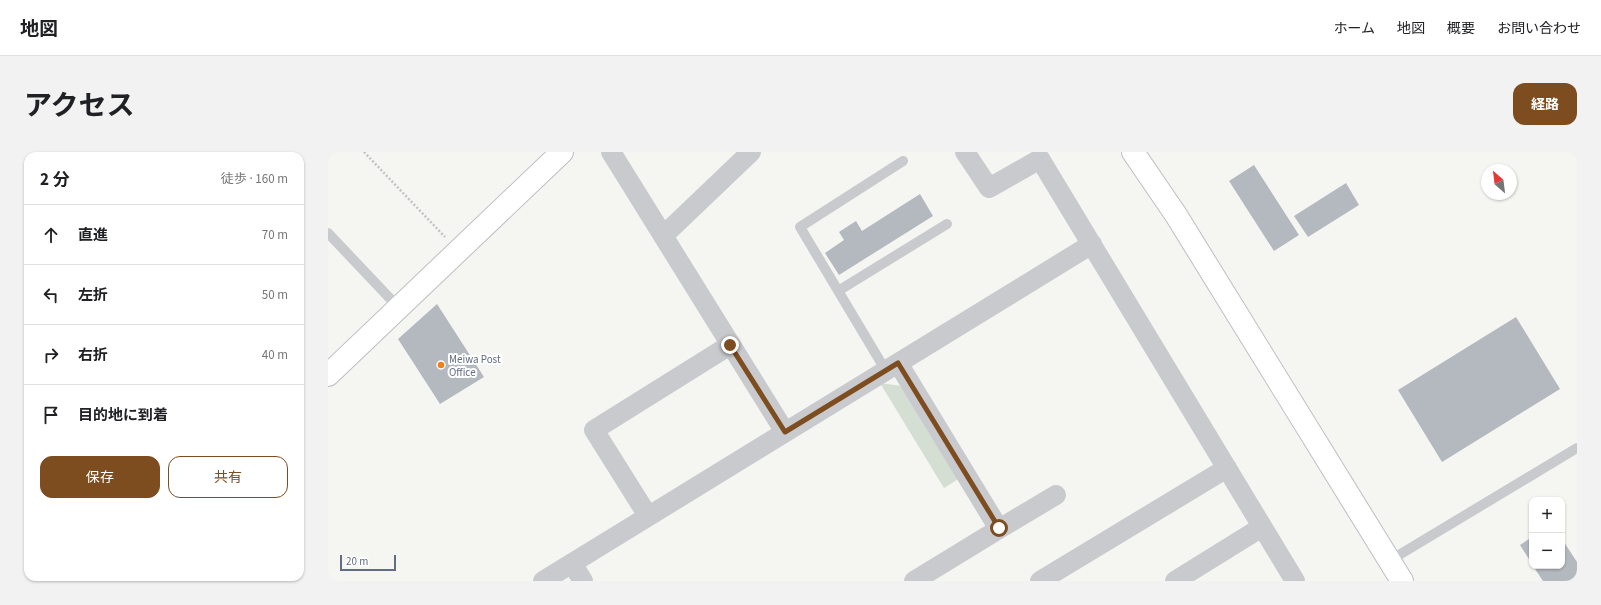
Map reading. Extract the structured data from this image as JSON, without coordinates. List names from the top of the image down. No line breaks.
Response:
{"places":["Meiwa Post Office"],"scale_bar":"20 m","north":"top left","page":{"header":"地図","nav":["ホーム","地図","概要","お問い合わせ"],"title":"アクセス","buttons":["経路",["保存","共有"]],"heading":["2 分","徒歩 · 160 m"],"list":[["直進","70 m"],["左折","50 m"],["右折","40 m"],"目的地に到着"],"map_buttons":["+","−"],"scale":"20 m"}}
